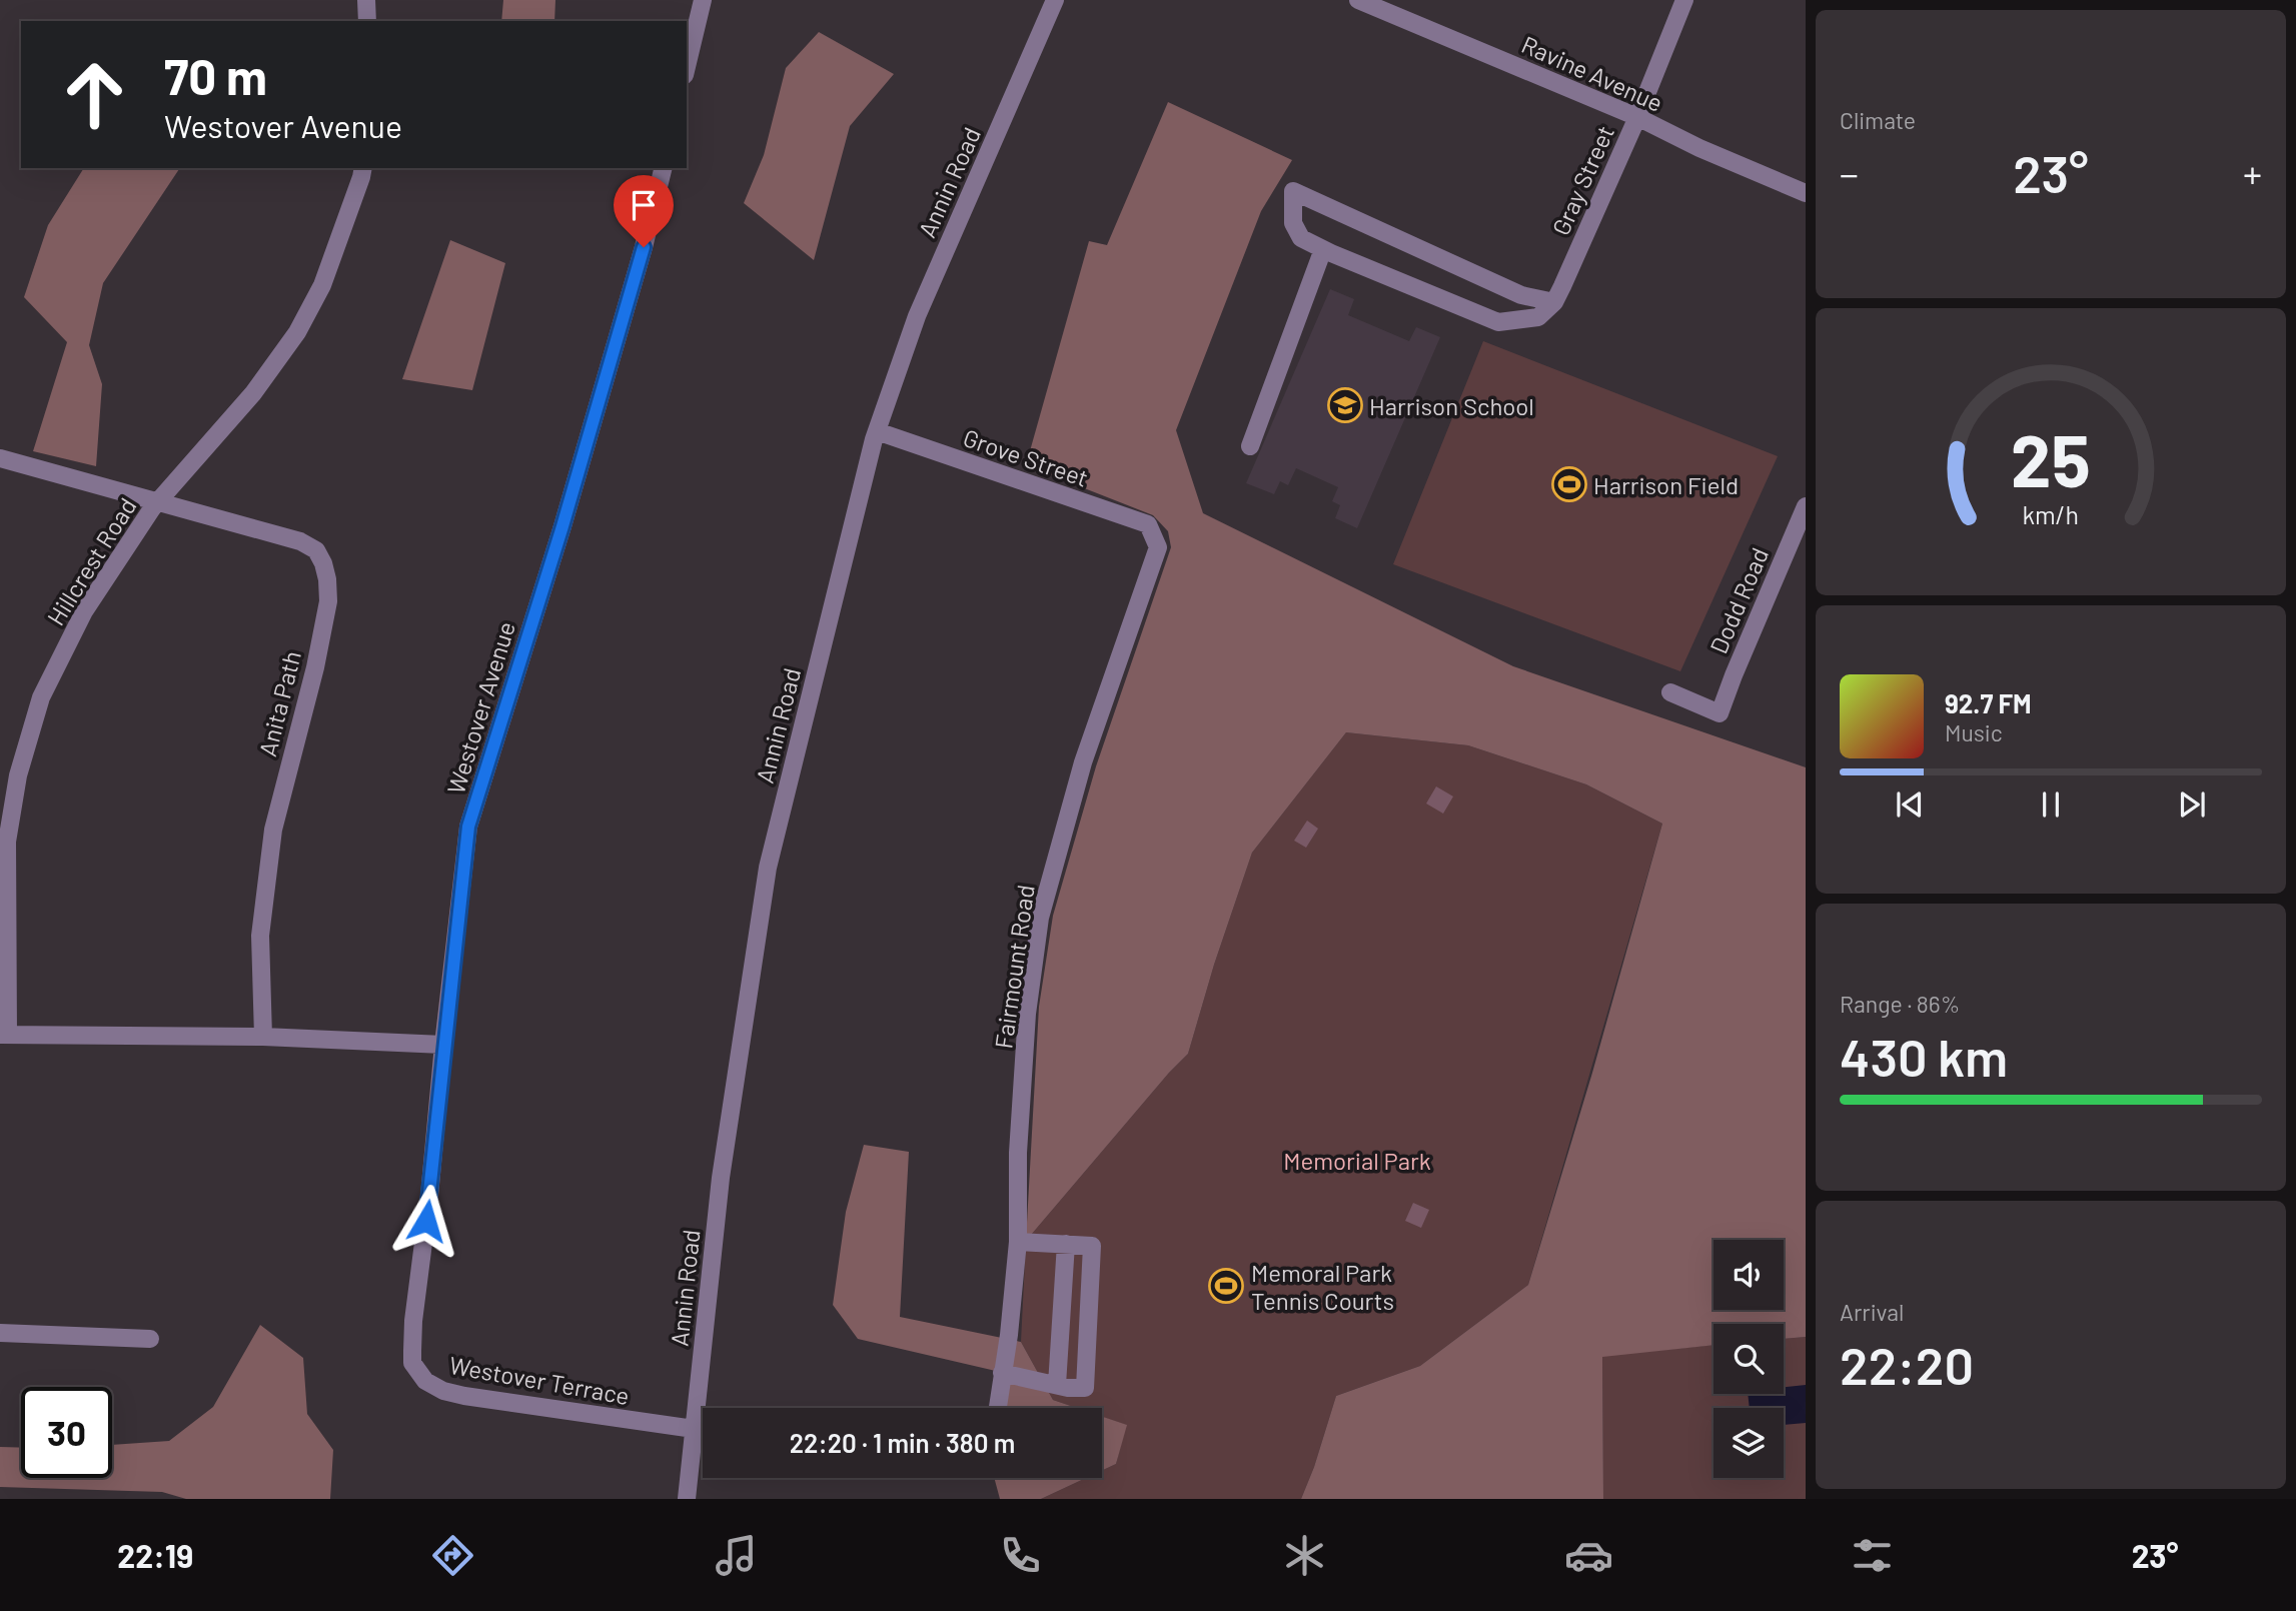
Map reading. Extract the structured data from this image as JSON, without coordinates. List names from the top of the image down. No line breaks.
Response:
{"streets":{"street":["Ravine Avenue","Gray Street","Annin Road","Grove Street","Hillcrest Road","Dodd Road","Anita Path","Westover Avenue","Fairmount Road","Westover Terrace"]},"crossings":[["Ravine Avenue","Gray Street"],["Annin Road","Grove Street"],["Annin Road","Westover Terrace"],["Grove Street","Fairmount Road"],["Hillcrest Road","Anita Path"],["Westover Avenue","Westover Terrace"]],"parks":["Memorial Park"],"places":{"school or university":["Harrison School"],"sports":["Harrison Field","Memoral Park Tennis Courts"]},"page":{"tile":["Climate",["Range · 86%","430 km"],["Arrival","22:20"]],"turn":["70 m","Westover Avenue"],"heat":["−","23°","+"],"song":["92.7 FM","Music"],"limit":"30","trip":"22:20 · 1 min · 380 m","tabs":["22:19","23°"],"gauge":["25","km/h"]}}
